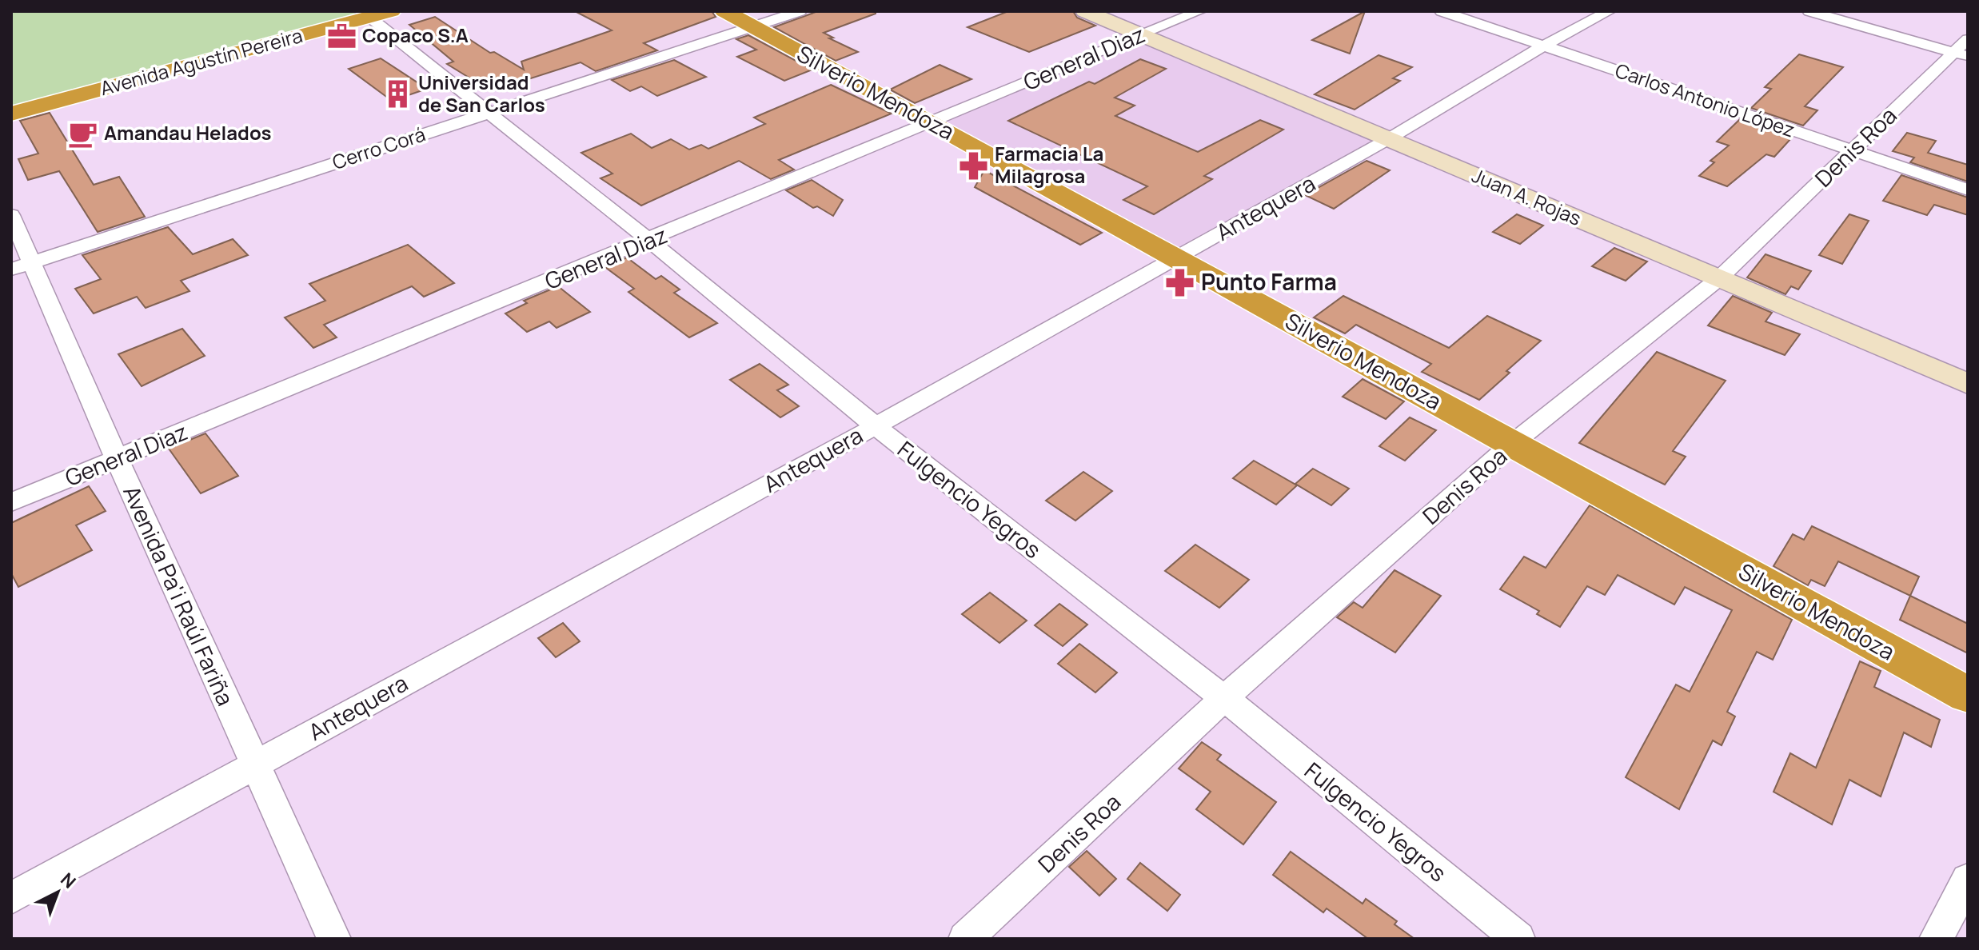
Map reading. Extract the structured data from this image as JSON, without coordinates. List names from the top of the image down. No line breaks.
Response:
{"streets":{"highway":["Avenida Agustín Pereira","Silverio Mendoza"],"street":["General Diaz","Carlos Antonio López","Denis Roa","Cerro Corá","Juan A. Rojas","Antequera","Fulgencio Yegros","Avenida Pa'i Raúl Fariña"]},"crossings":[["General Diaz","Silverio Mendoza"],["General Diaz","Juan A. Rojas"],["General Diaz","Fulgencio Yegros"],["General Diaz","Avenida Pa'i Raúl Fariña"],["Avenida Agustín Pereira","Fulgencio Yegros"],["Silverio Mendoza","Denis Roa"],["Silverio Mendoza","Cerro Corá"],["Silverio Mendoza","Antequera"],["Carlos Antonio López","Denis Roa"],["Carlos Antonio López","Antequera"],["Denis Roa","Juan A. Rojas"],["Denis Roa","Fulgencio Yegros"],["Cerro Corá","Fulgencio Yegros"],["Cerro Corá","Avenida Pa'i Raúl Fariña"],["Juan A. Rojas","Antequera"],["Antequera","Fulgencio Yegros"],["Antequera","Avenida Pa'i Raúl Fariña"]],"places":{"office":["Copaco S.A"],"building":["Universidad de San Carlos"],"cafe":["Amandau Helados"],"pharmacy":["Farmacia La Milagrosa","Punto Farma"]},"north":"top right"}
